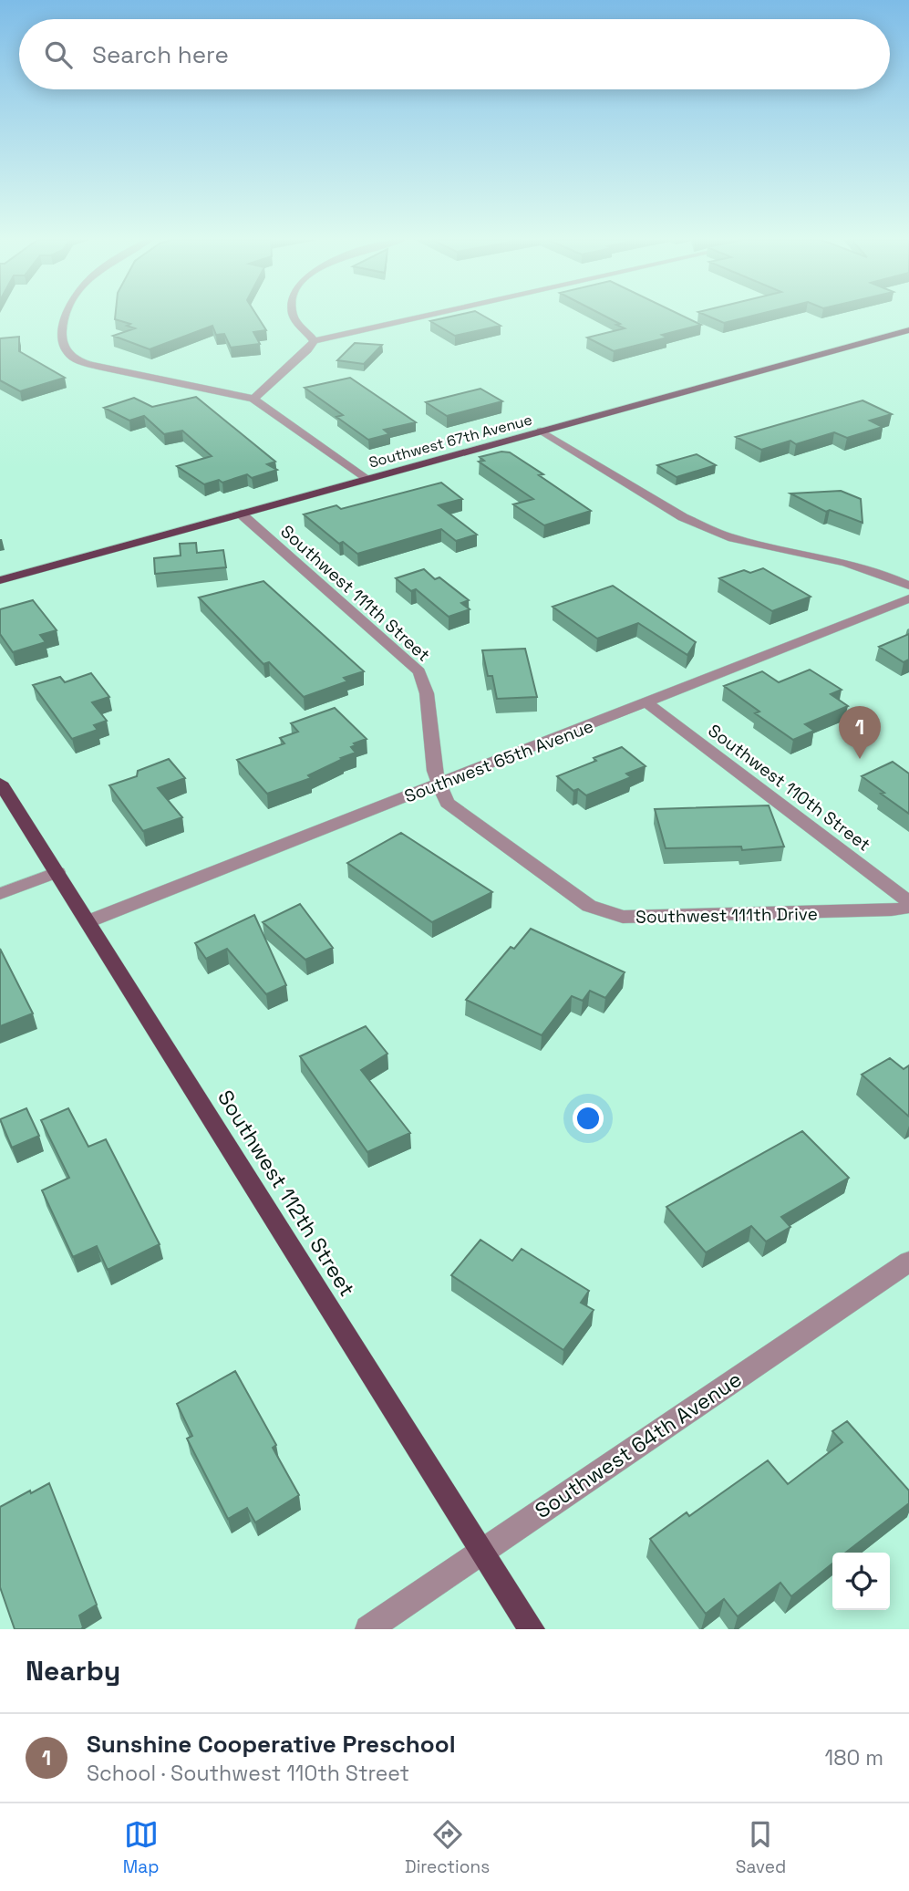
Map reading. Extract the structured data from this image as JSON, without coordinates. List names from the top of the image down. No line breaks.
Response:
{"streets":{"main road":["Southwest 67th Avenue","Southwest 112th Street"],"street":["Southwest 111th Street","Southwest 65th Avenue","Southwest 110th Street","Southwest 111th Drive","Southwest 64th Avenue"]},"crossings":[["Southwest 67th Avenue","Southwest 111th Street"],["Southwest 111th Street","Southwest 65th Avenue"],["Southwest 111th Street","Southwest 111th Drive"],["Southwest 65th Avenue","Southwest 110th Street"],["Southwest 65th Avenue","Southwest 111th Drive"],["Southwest 65th Avenue","Southwest 112th Street"],["Southwest 112th Street","Southwest 64th Avenue"]],"page":{"search":"Search here","pins":"1","heading":"Nearby","list":[{"mark":"1","name":"Sunshine Cooperative Preschool","note":"School · Southwest 110th Street","value":"180 m"}],"nav":["Map","Directions","Saved"]}}
